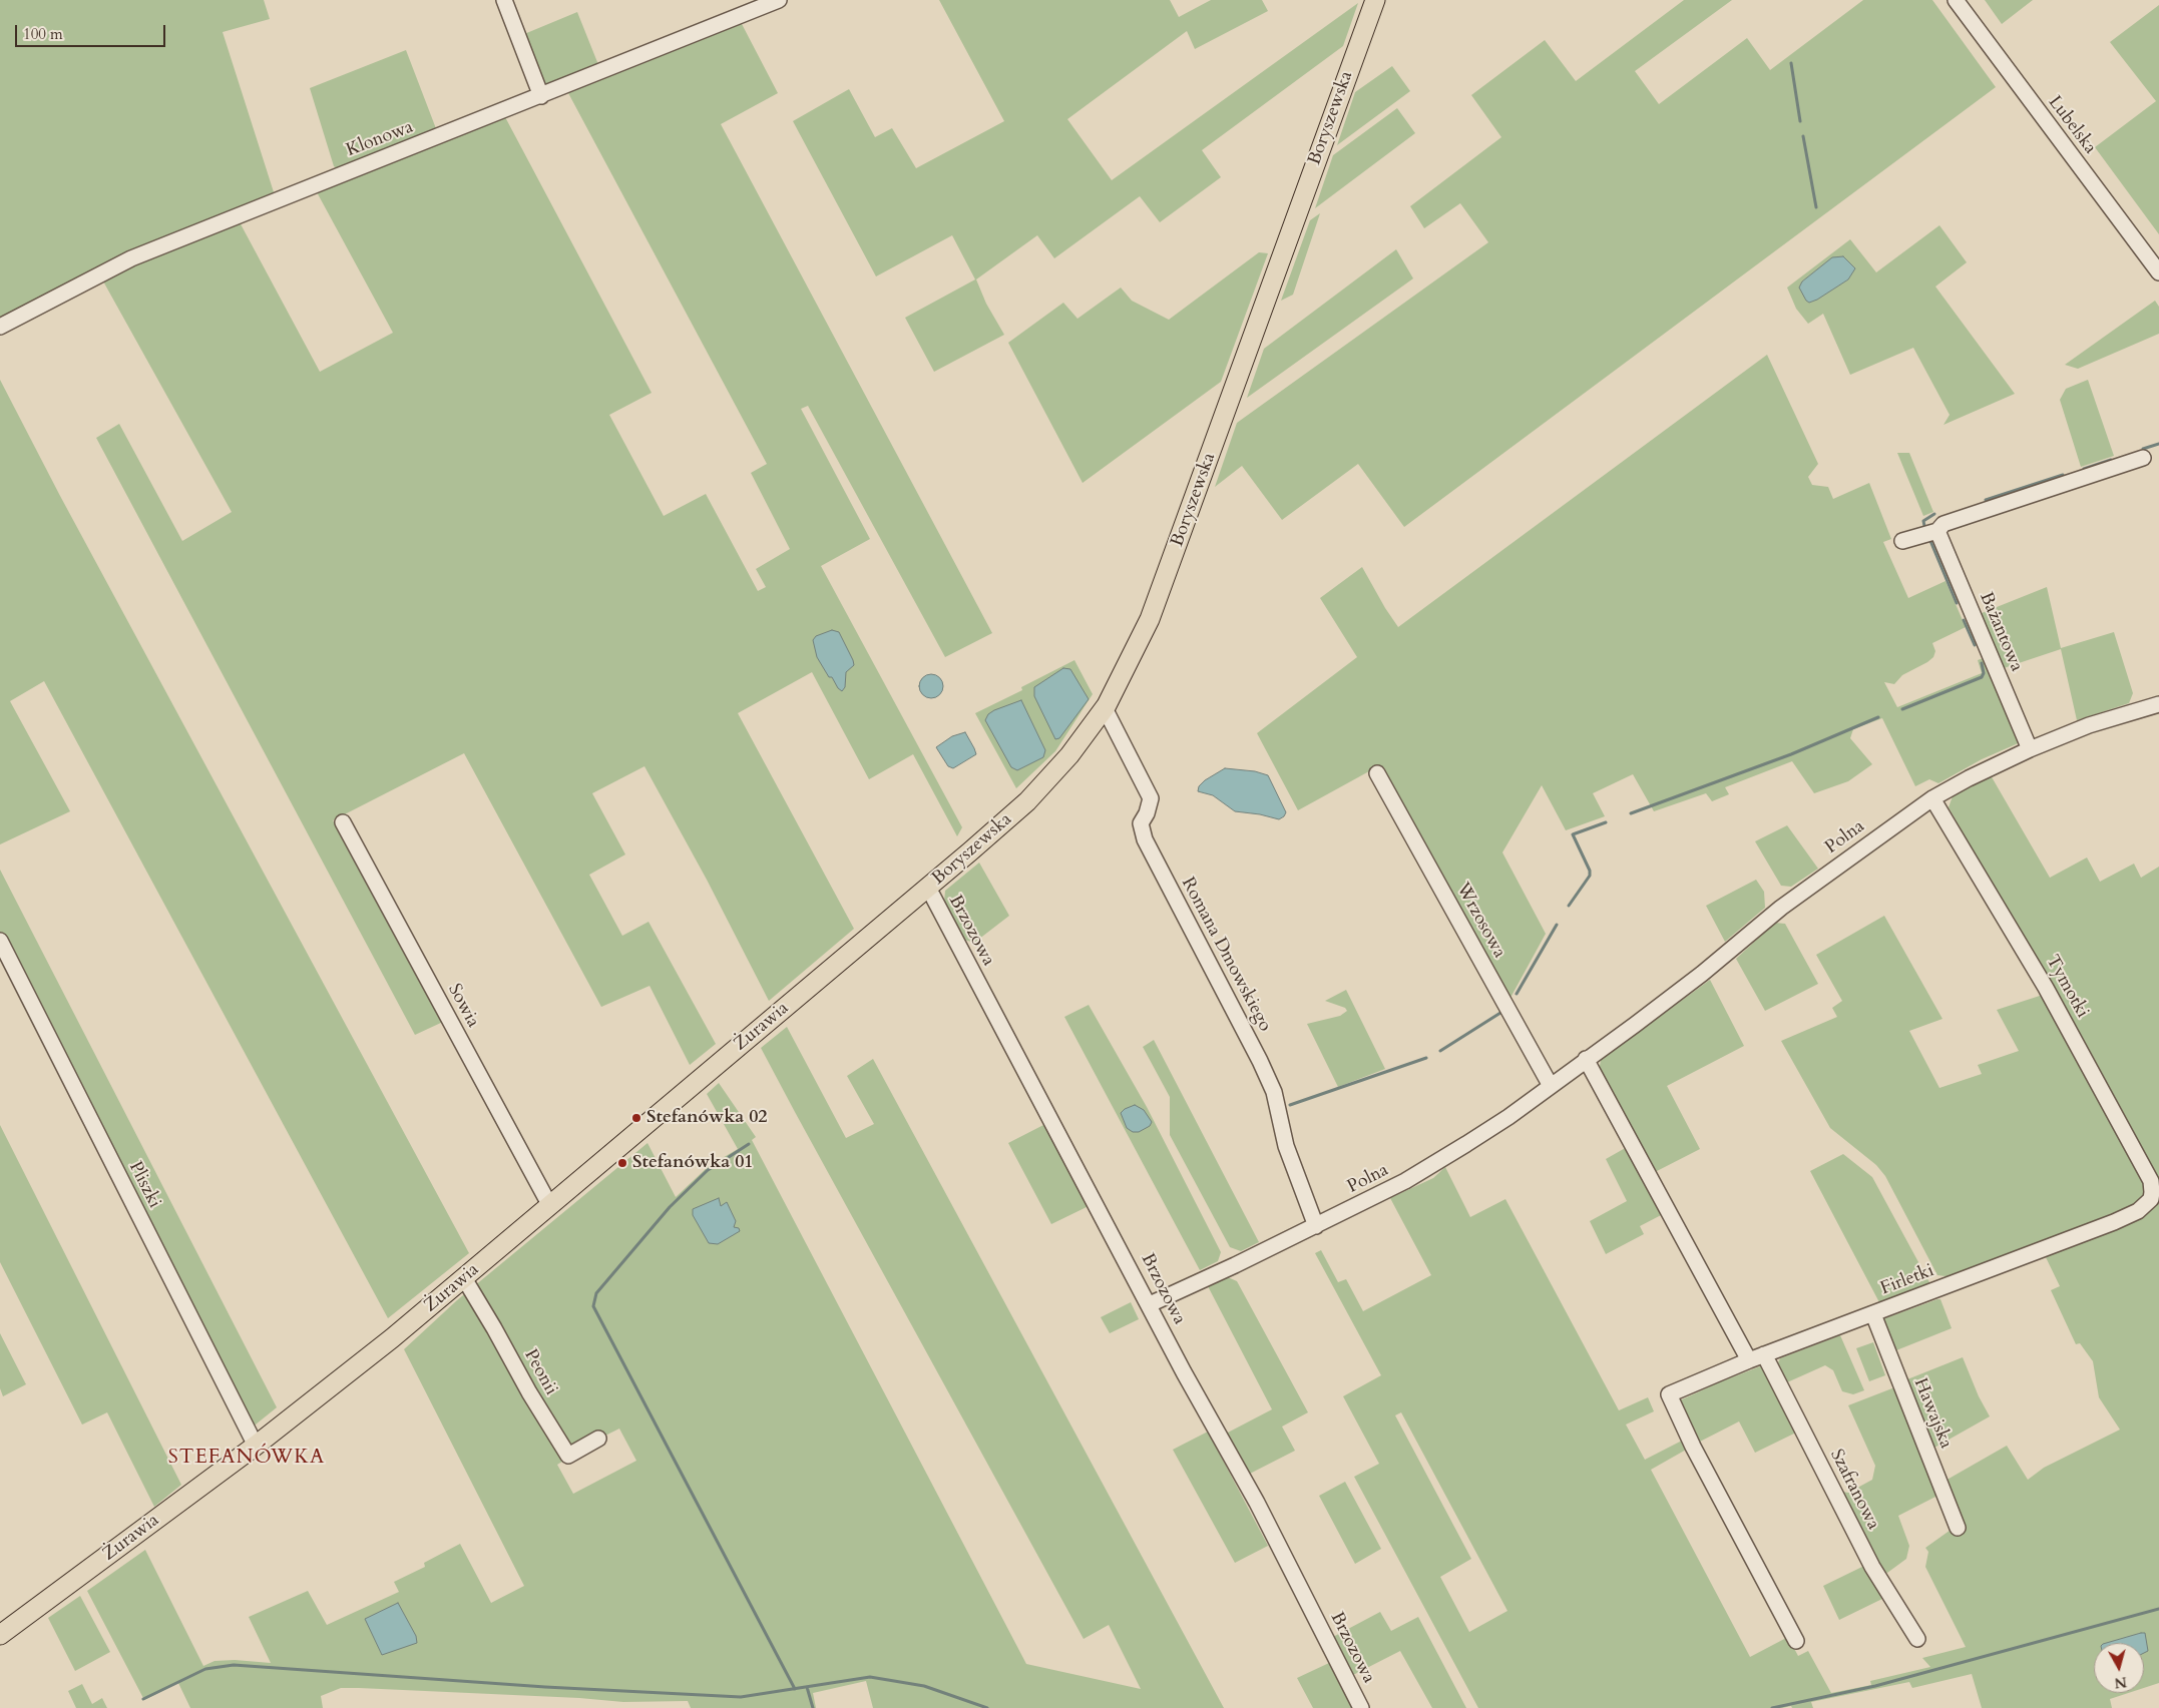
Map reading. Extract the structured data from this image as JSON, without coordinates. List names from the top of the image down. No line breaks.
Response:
{"streets":{"main road":["Boryszewska","Żurawia"],"street":["Lubelska","Klonowa","Bażantowa","Polna","Wrzosowa","Brzozowa","Romana Dmowskiego","Tymotki","Sowia","Pliszki","Firletki","Peonii","Hawajska","Szafranowa"]},"crossings":[["Boryszewska","Brzozowa"],["Boryszewska","Romana Dmowskiego"],["Boryszewska","Żurawia"],["Bażantowa","Polna"],["Polna","Wrzosowa"],["Polna","Brzozowa"],["Polna","Romana Dmowskiego"],["Polna","Tymotki"],["Tymotki","Firletki"],["Sowia","Żurawia"],["Żurawia","Pliszki"],["Żurawia","Peonii"],["Firletki","Hawajska"],["Firletki","Szafranowa"]],"districts":["STEFANÓWKA"],"places":["Stefanówka 02","Stefanówka 01"],"scale_bar":"100 m","north":"bottom"}
